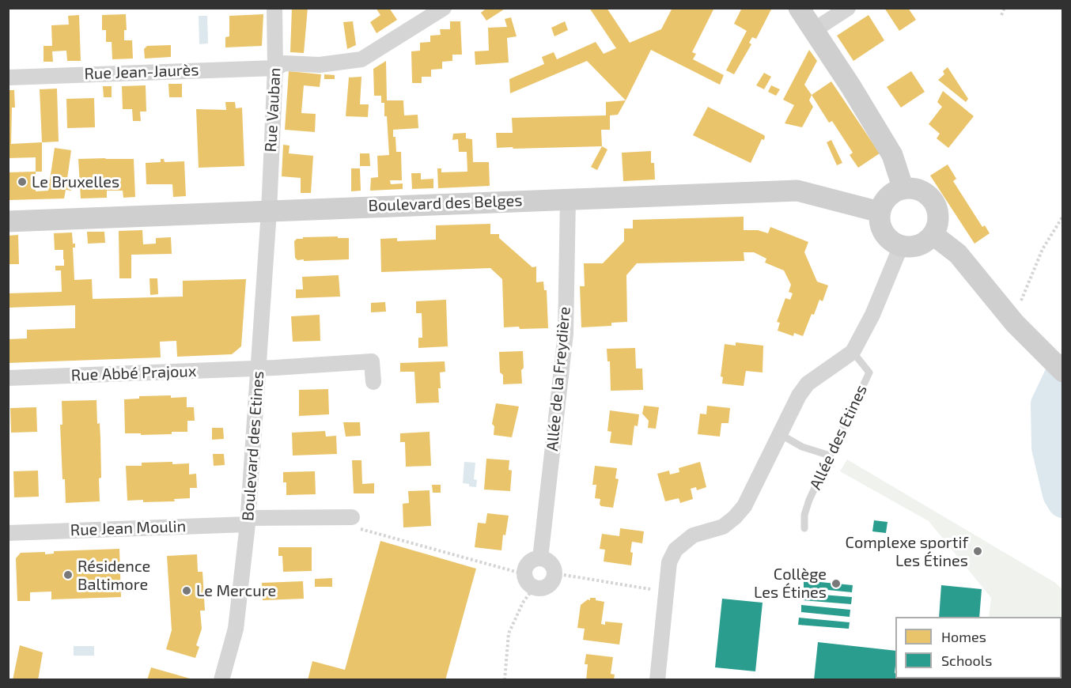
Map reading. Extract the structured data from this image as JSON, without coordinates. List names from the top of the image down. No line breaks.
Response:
{"streets":{"street":["Rue Jean-Jaurès","Rue Vauban","Boulevard des Belges","Rue Abbé Prajoux","Allée de la Freydière","Boulevard des Etines","Rue Jean Moulin"],"lane":["Allée des Etines"]},"crossings":[["Rue Jean-Jaurès","Rue Vauban"],["Rue Vauban","Boulevard des Belges"],["Rue Vauban","Boulevard des Etines"],["Boulevard des Belges","Allée de la Freydière"],["Boulevard des Belges","Boulevard des Etines"],["Rue Abbé Prajoux","Boulevard des Etines"],["Boulevard des Etines","Rue Jean Moulin"]],"places":["Le Bruxelles","Complexe sportif Les Étines","Résidence Baltimore","Collège Les Étines","Le Mercure"],"legend":["Homes","Schools"]}
